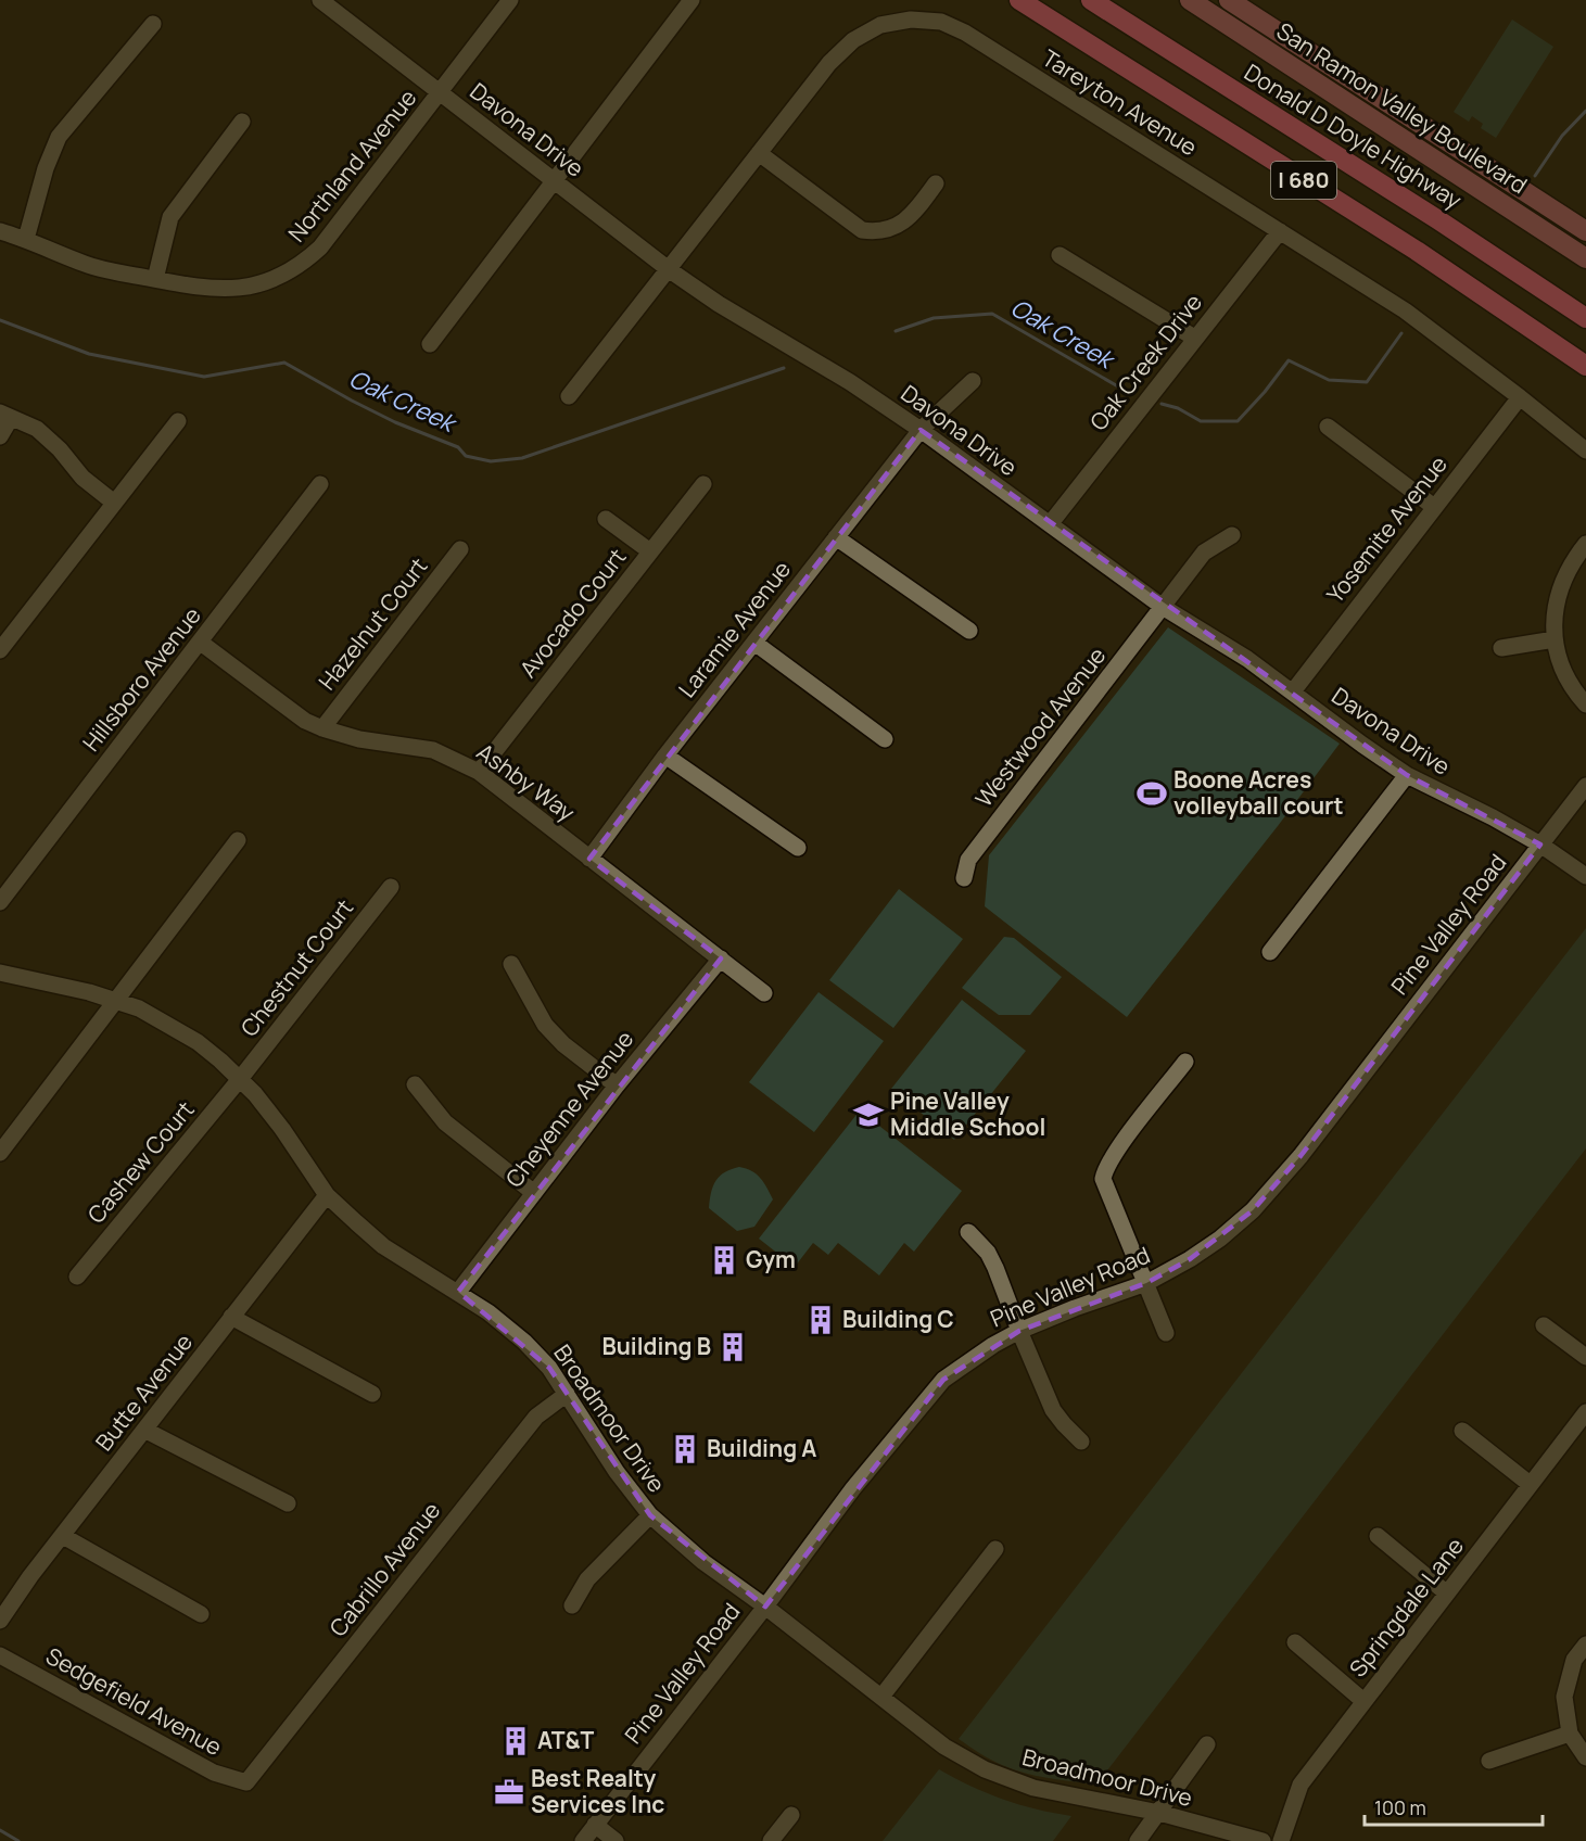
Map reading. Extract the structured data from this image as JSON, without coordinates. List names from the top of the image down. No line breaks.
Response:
{"streets":{"highway":["Donald D Doyle Highway","I 680"],"main road":["San Ramon Valley Boulevard"],"street":["Tareyton Avenue","Davona Drive","Northland Avenue","Oak Creek Drive","Yosemite Avenue","Avocado Court","Hazelnut Court","Laramie Avenue","Hillsboro Avenue","Westwood Avenue","Ashby Way","Pine Valley Road","Chestnut Court","Cheyenne Avenue","Cashew Court","Butte Avenue","Broadmoor Drive","Cabrillo Avenue","Springdale Lane","Sedgefield Avenue"]},"crossings":[["Tareyton Avenue","Davona Drive"],["Tareyton Avenue","Oak Creek Drive"],["Tareyton Avenue","Yosemite Avenue"],["Davona Drive","Northland Avenue"],["Davona Drive","Oak Creek Drive"],["Davona Drive","Yosemite Avenue"],["Davona Drive","Laramie Avenue"],["Davona Drive","Westwood Avenue"],["Davona Drive","Pine Valley Road"],["Avocado Court","Ashby Way"],["Hazelnut Court","Ashby Way"],["Laramie Avenue","Ashby Way"],["Hillsboro Avenue","Ashby Way"],["Ashby Way","Cheyenne Avenue"],["Pine Valley Road","Broadmoor Drive"],["Chestnut Court","Cashew Court"],["Chestnut Court","Broadmoor Drive"],["Cheyenne Avenue","Broadmoor Drive"],["Cashew Court","Broadmoor Drive"],["Butte Avenue","Broadmoor Drive"],["Broadmoor Drive","Cabrillo Avenue"],["Cabrillo Avenue","Sedgefield Avenue"]],"water":["Oak Creek"],"places":{"sports":["Boone Acres volleyball court"],"school or university":["Pine Valley Middle School"],"building":["Gym","Building C","Building B","Building A","AT&T"],"office":["Best Realty Services Inc"]},"scale_bar":"100 m"}
